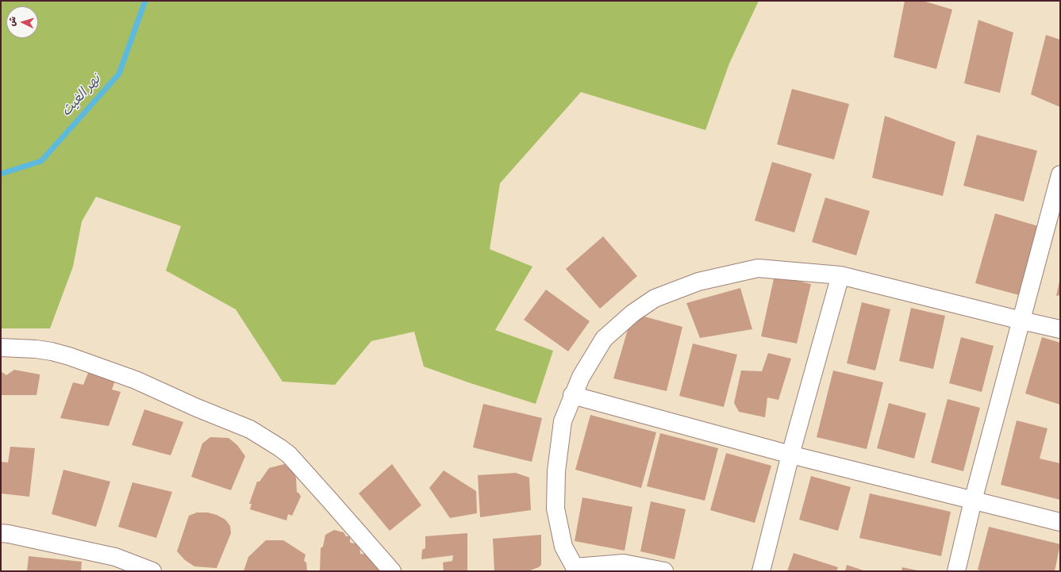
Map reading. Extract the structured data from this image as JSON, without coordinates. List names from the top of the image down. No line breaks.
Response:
{"water":["نهر الغيث"],"north":"left"}
